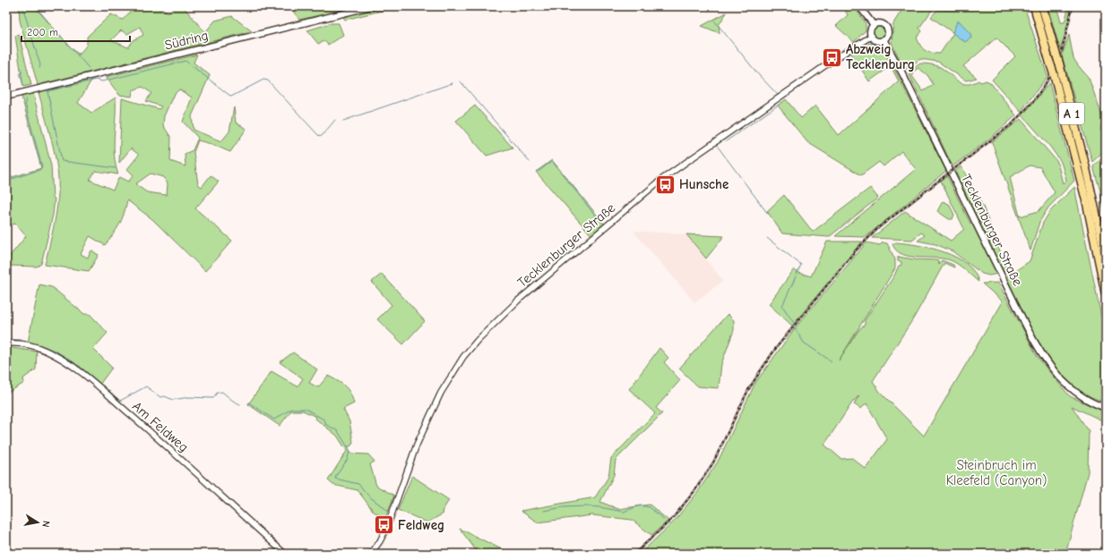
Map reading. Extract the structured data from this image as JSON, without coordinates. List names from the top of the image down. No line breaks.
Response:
{"streets":{"highway":["A 1"],"main road":["Südring","Tecklenburger Straße"],"street":["Am Feldweg"]},"parks":["Steinbruch im Kleefeld (Canyon)"],"places":{"bus stop":["Abzweig Tecklenburg","Hunsche","Feldweg"]},"scale_bar":"200 m","north":"right"}
